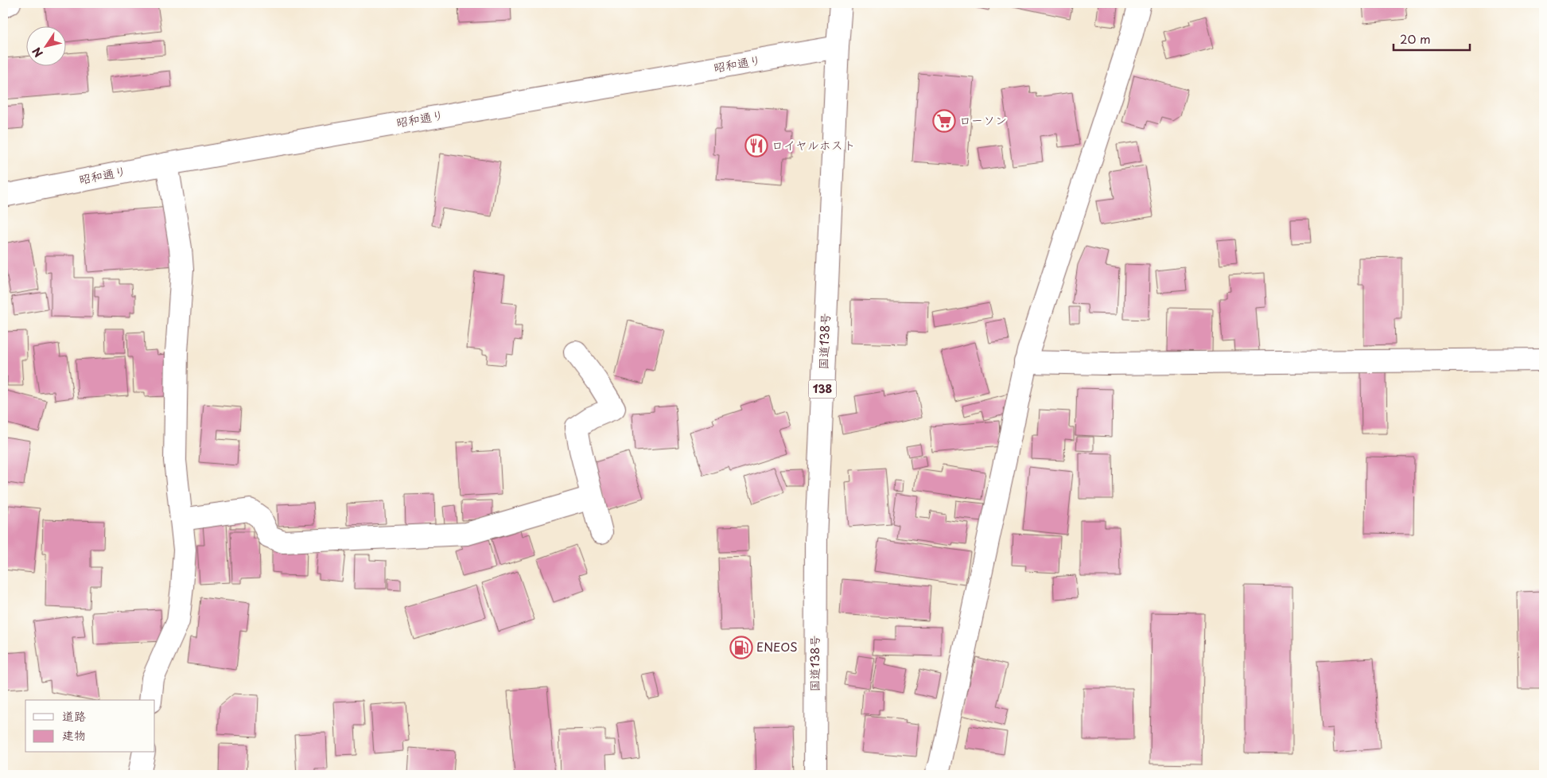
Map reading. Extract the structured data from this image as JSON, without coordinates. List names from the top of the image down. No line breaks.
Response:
{"streets":{"main road":["昭和通り","国道138号","138"]},"crossings":[["昭和通り","国道138号"]],"places":{"supermarket":["ローソン"],"restaurant":["ロイヤルホスト"],"fuel station":["ENEOS"]},"legend":["道路","建物"],"scale_bar":"20 m","north":"bottom left"}
